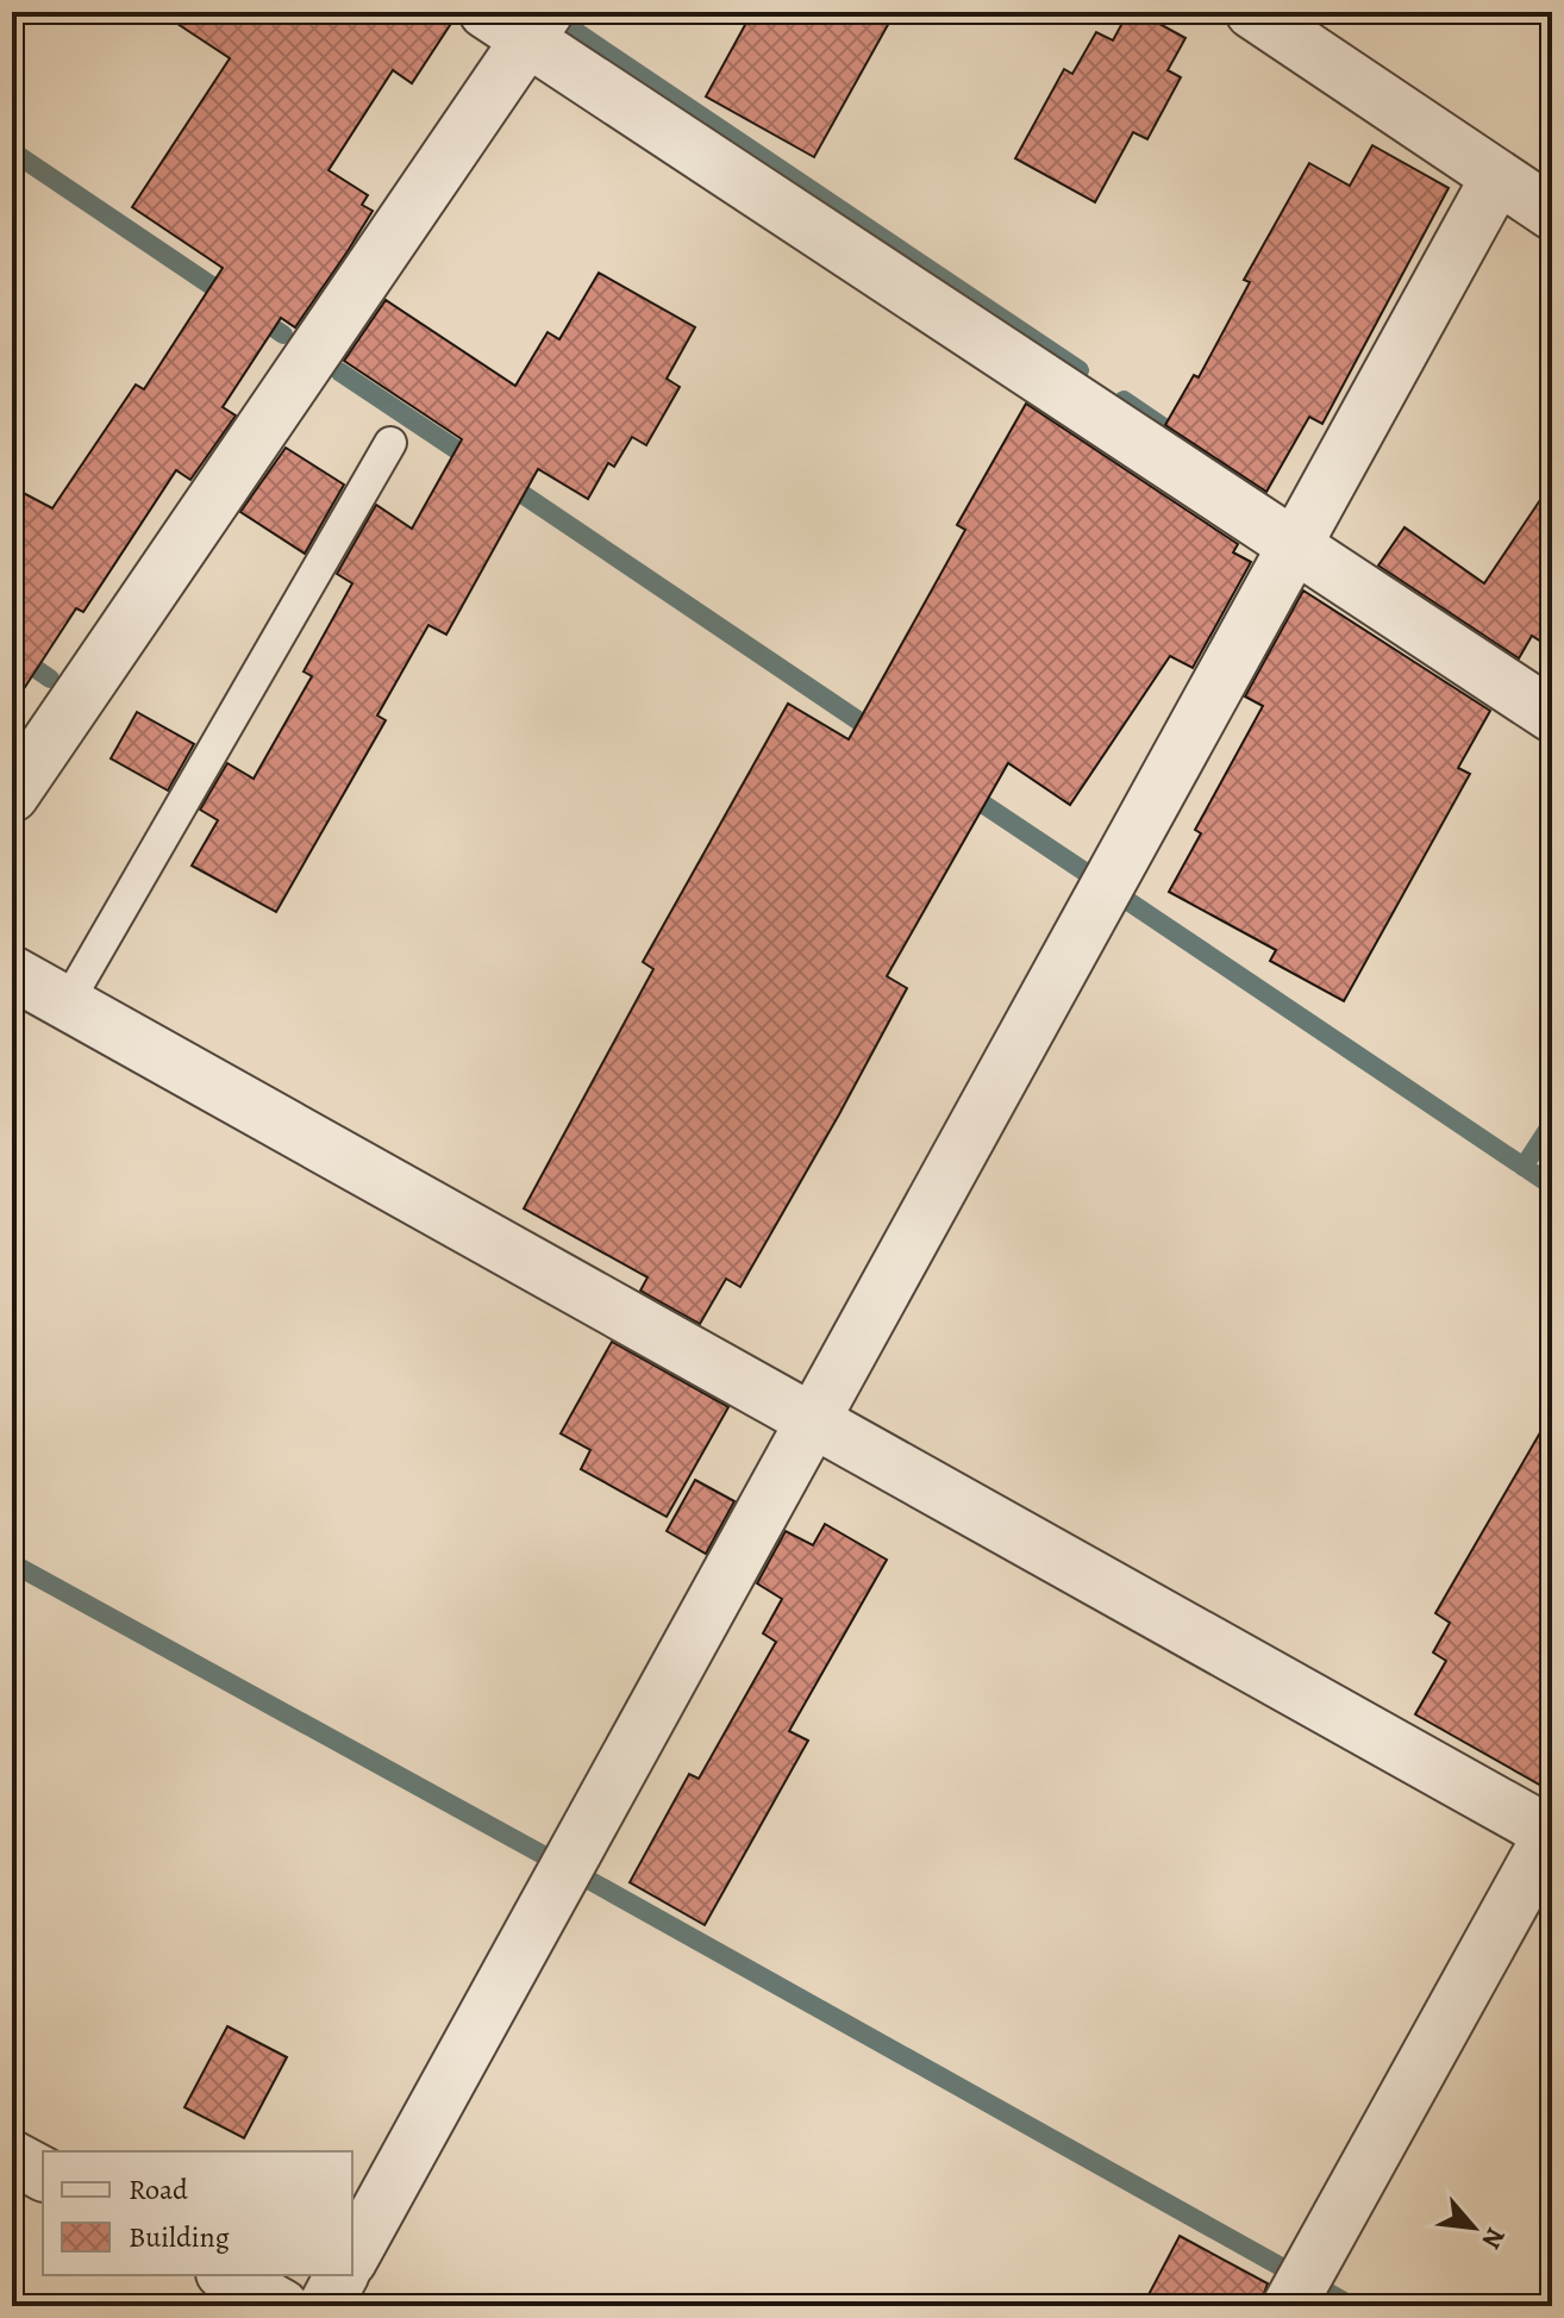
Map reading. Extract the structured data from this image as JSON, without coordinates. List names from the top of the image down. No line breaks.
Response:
{"legend":["Road","Building"],"north":"bottom right"}
